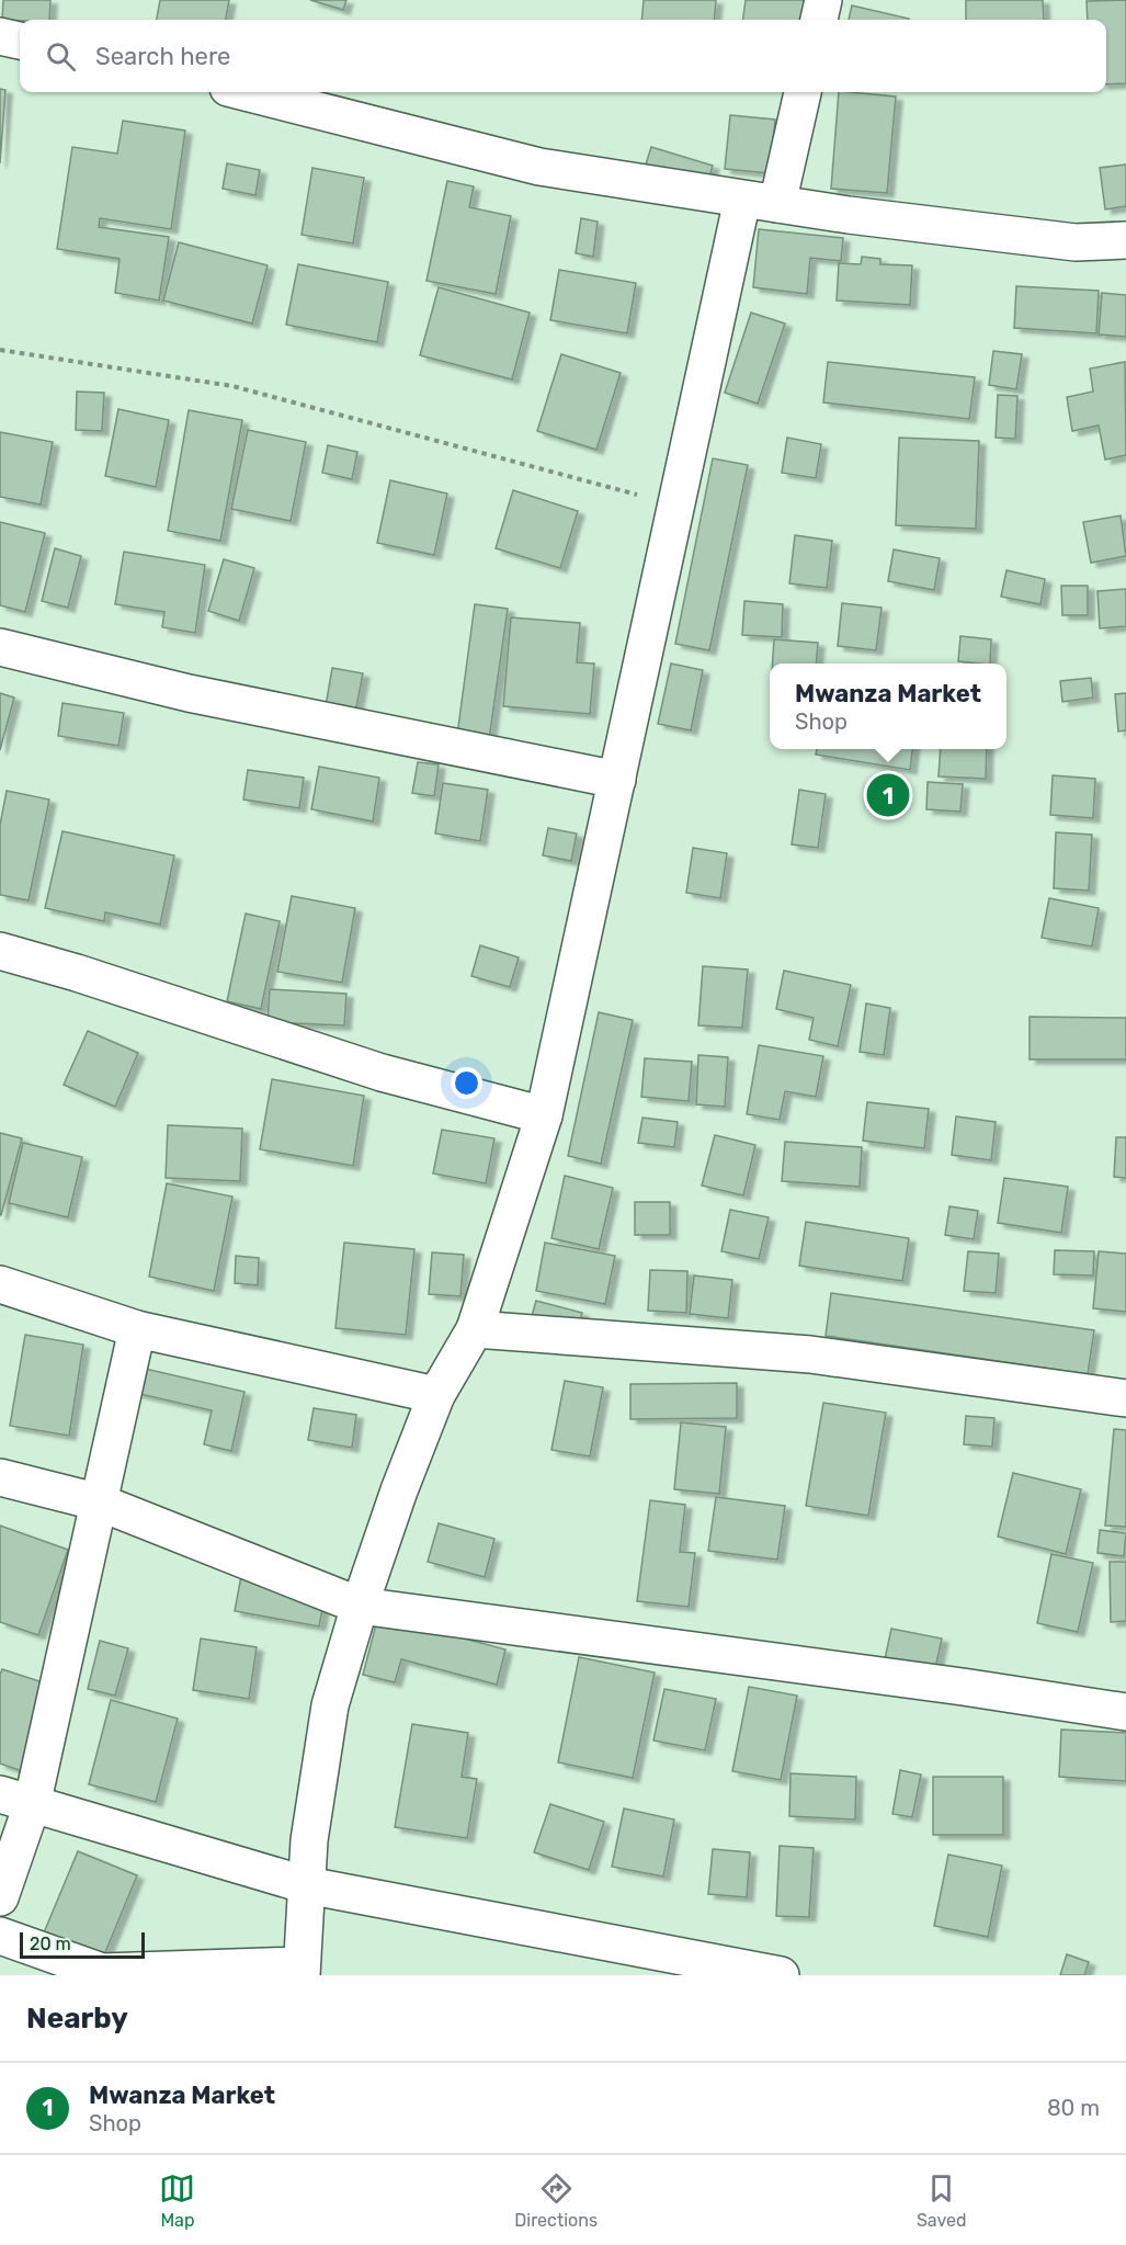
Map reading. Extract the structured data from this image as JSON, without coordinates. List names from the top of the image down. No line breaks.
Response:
{"scale_bar":"20 m","page":{"search":"Search here","popup":["Mwanza Market","Shop"],"pins":"1","scale":"20 m","heading":"Nearby","list":[{"mark":"1","name":"Mwanza Market","note":"Shop","value":"80 m"}],"nav":["Map","Directions","Saved"]}}
